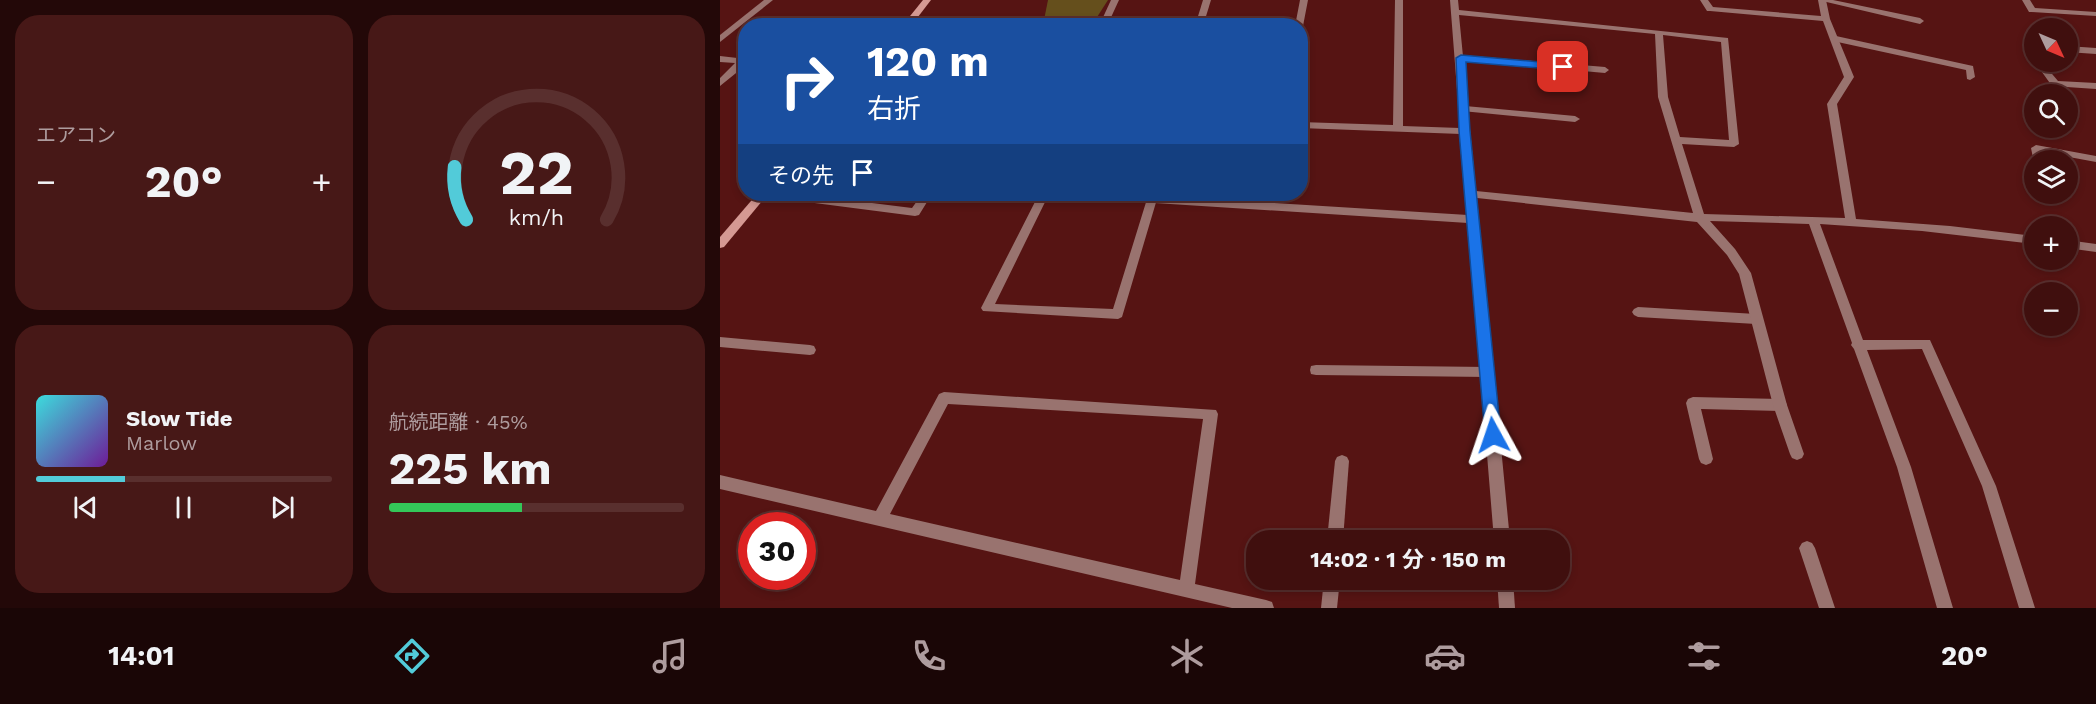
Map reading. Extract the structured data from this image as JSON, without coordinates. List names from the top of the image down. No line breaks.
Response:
{"north":"bottom right","page":{"tile":["エアコン",["航続距離 · 45%","225 km"]],"map_buttons":["+","−"],"turn":["120 m","右折"],"then":"その先","heat":["−","20°","+"],"song":["Slow Tide","Marlow"],"limit":"30","trip":"14:02 · 1 分 · 150 m","tabs":["14:01","20°"],"gauge":["22","km/h"]}}
